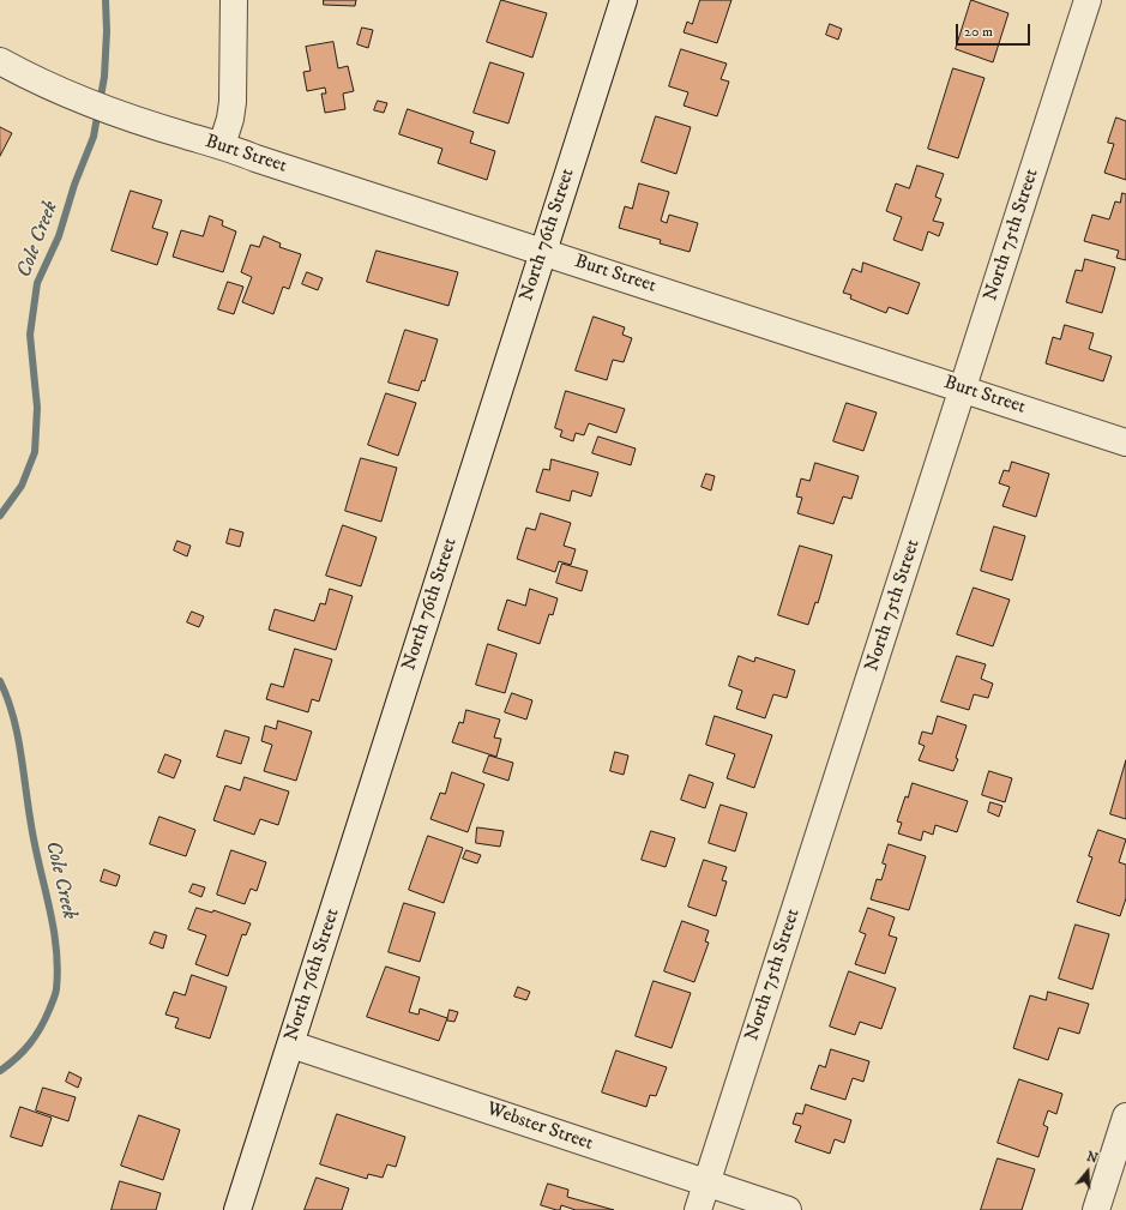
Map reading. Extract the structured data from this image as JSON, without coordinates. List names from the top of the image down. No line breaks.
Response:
{"streets":{"street":["Burt Street","North 76th Street","North 75th Street","Webster Street"]},"crossings":[["Burt Street","North 76th Street"],["Burt Street","North 75th Street"],["North 76th Street","Webster Street"],["North 75th Street","Webster Street"]],"water":["Cole Creek"],"scale_bar":"20 m","north":"top"}
